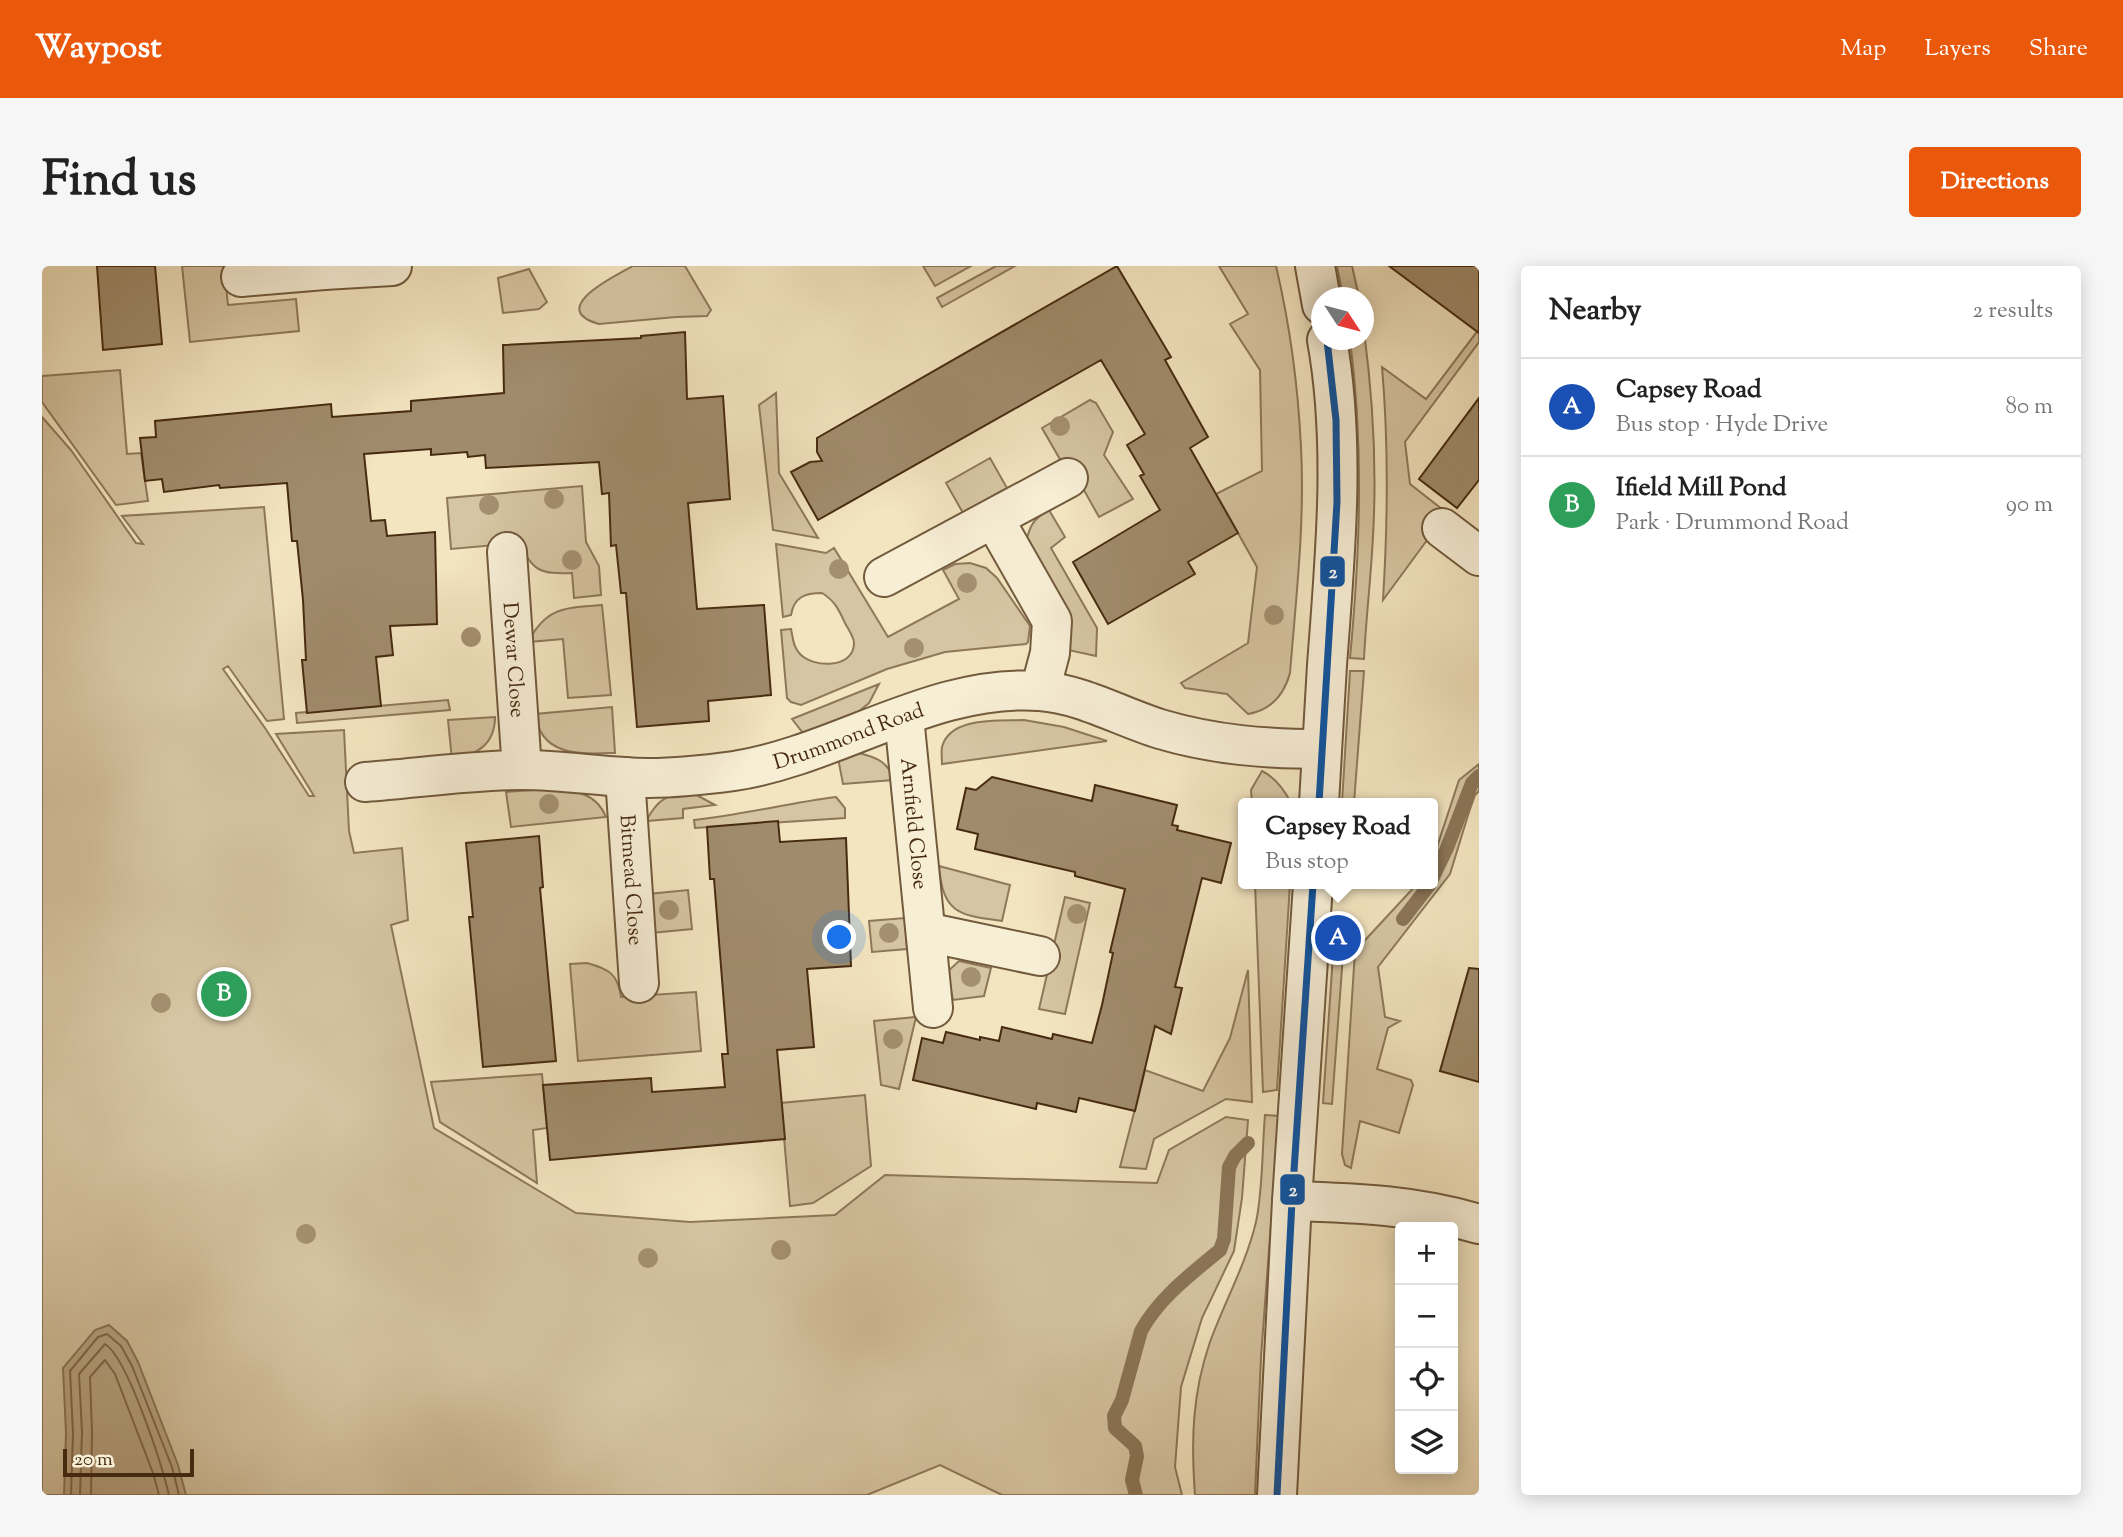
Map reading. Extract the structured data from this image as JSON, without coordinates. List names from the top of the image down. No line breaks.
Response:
{"streets":{"street":["Dewar Close","Drummond Road","Arnfield Close","Bitmead Close"]},"crossings":[["Dewar Close","Drummond Road"],["Drummond Road","Arnfield Close"],["Drummond Road","Bitmead Close"]],"lines":["transit line 2"],"scale_bar":"20 m","north":"bottom right","page":{"header":"Waypost","nav":["Map","Layers","Share"],"title":"Find us","buttons":"Directions","heading":["Nearby","2 results"],"list":[{"mark":"A","name":"Capsey Road","note":"Bus stop · Hyde Drive","value":"80 m"},{"mark":"B","name":"Ifield Mill Pond","note":"Park · Drummond Road","value":"90 m"}],"popup":["Capsey Road","Bus stop"],"pins":["A","B"],"map_buttons":["+","−"],"scale":"20 m"}}
